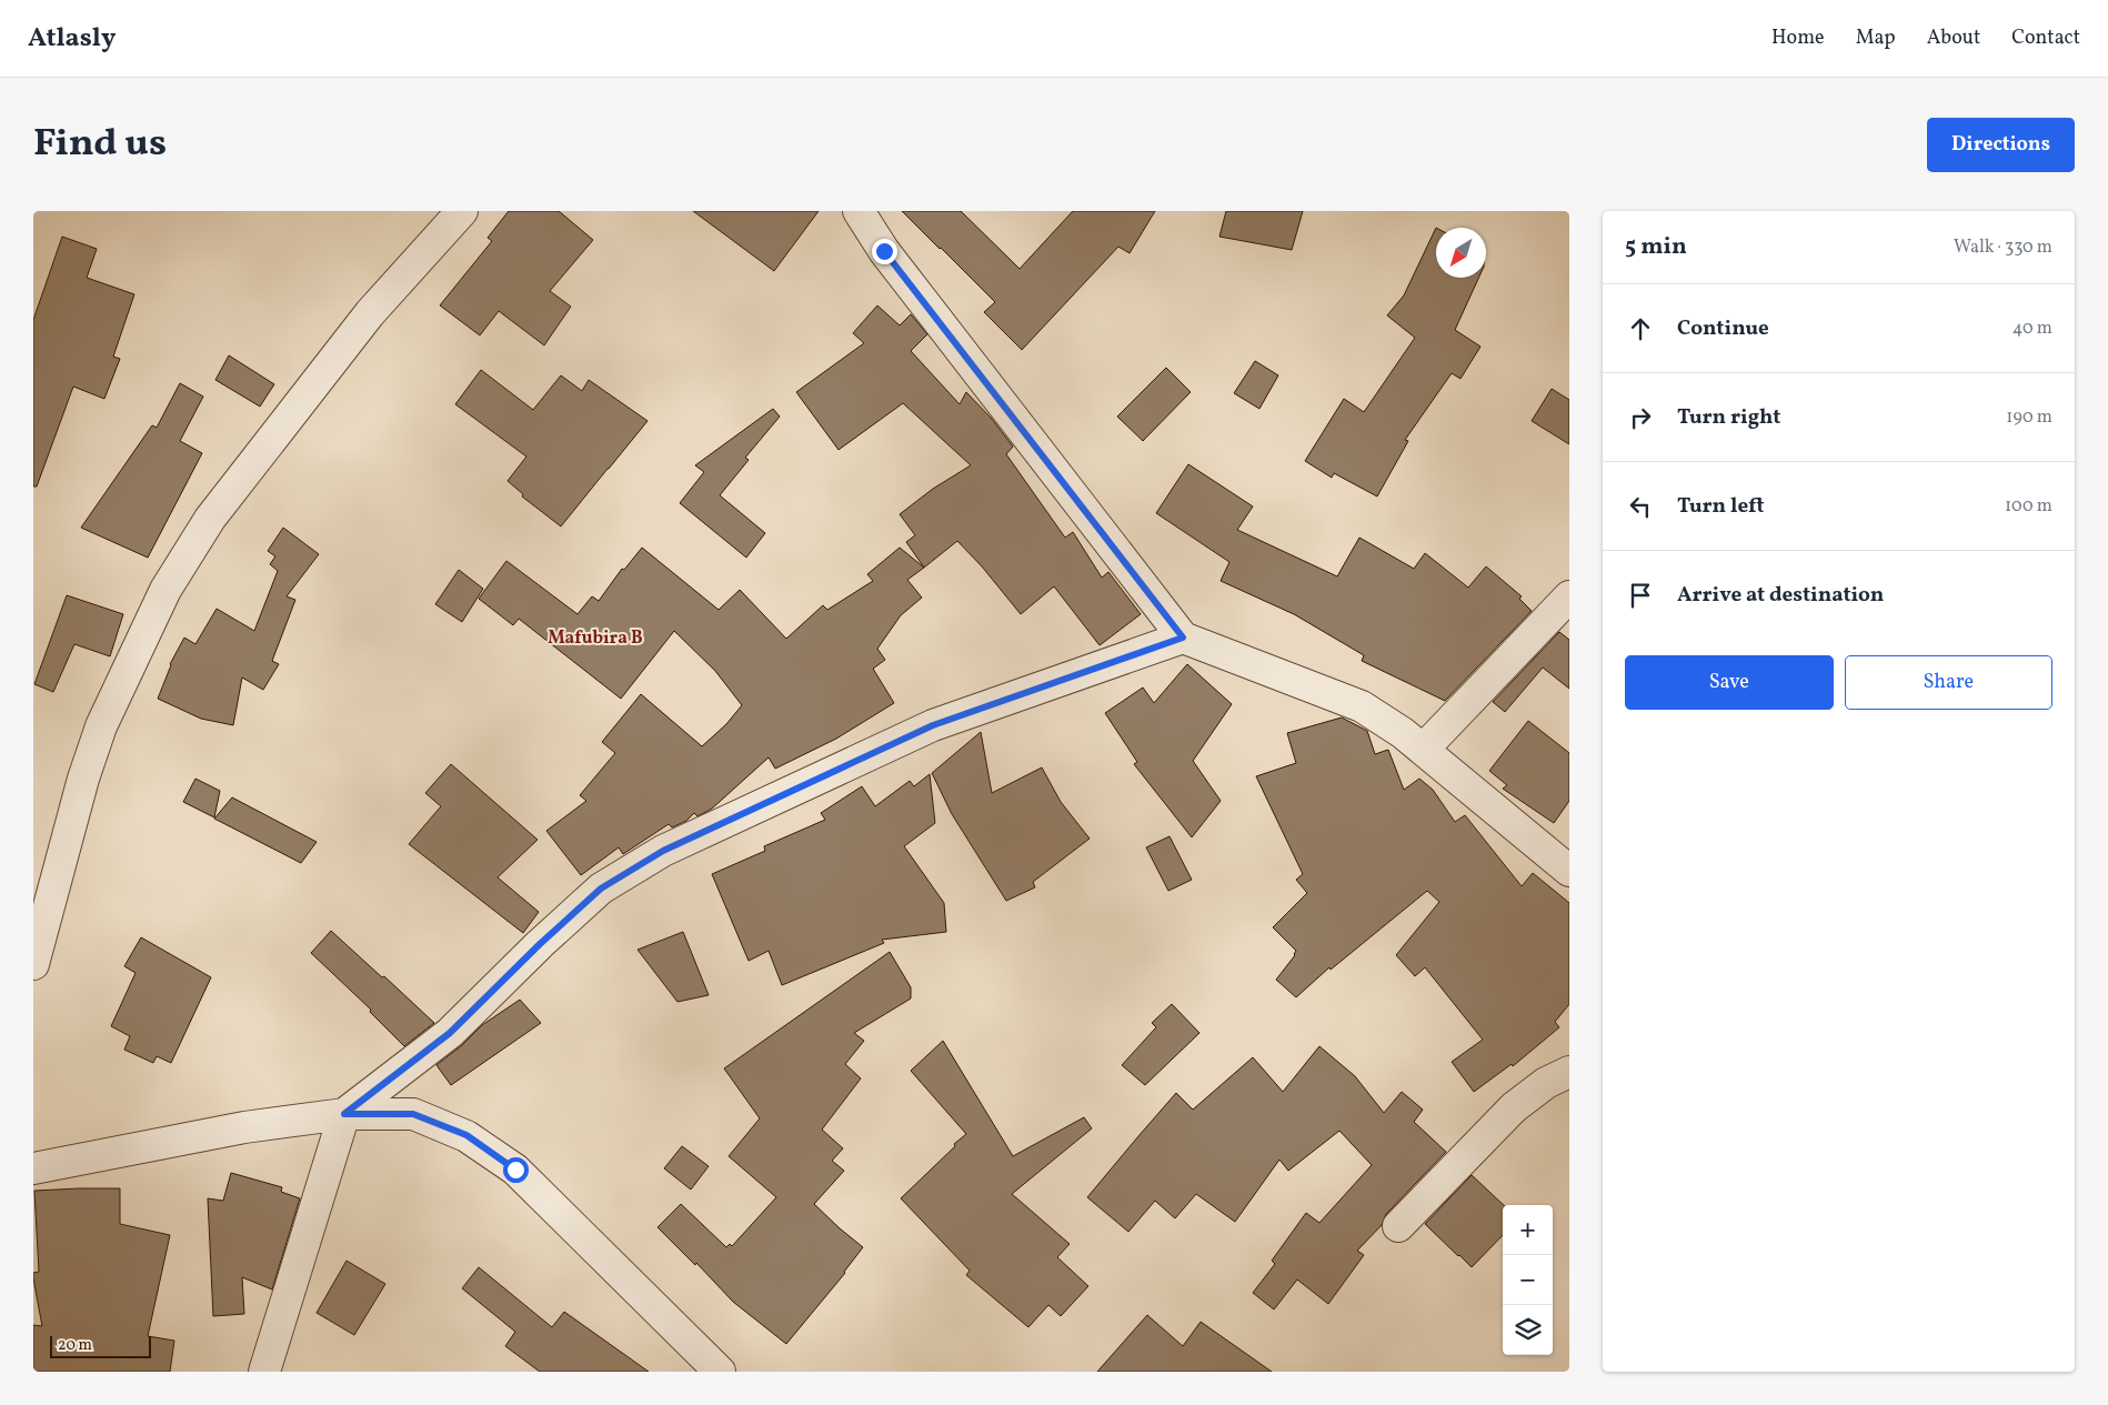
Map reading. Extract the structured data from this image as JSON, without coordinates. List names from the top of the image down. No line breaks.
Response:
{"districts":["Mafubira B"],"scale_bar":"20 m","north":"bottom left","page":{"header":"Atlasly","nav":["Home","Map","About","Contact"],"title":"Find us","buttons":["Directions",["Save","Share"]],"heading":["5 min","Walk · 330 m"],"list":[["Continue","40 m"],["Turn right","190 m"],["Turn left","100 m"],"Arrive at destination"],"map_buttons":["+","−"],"scale":"20 m"}}
